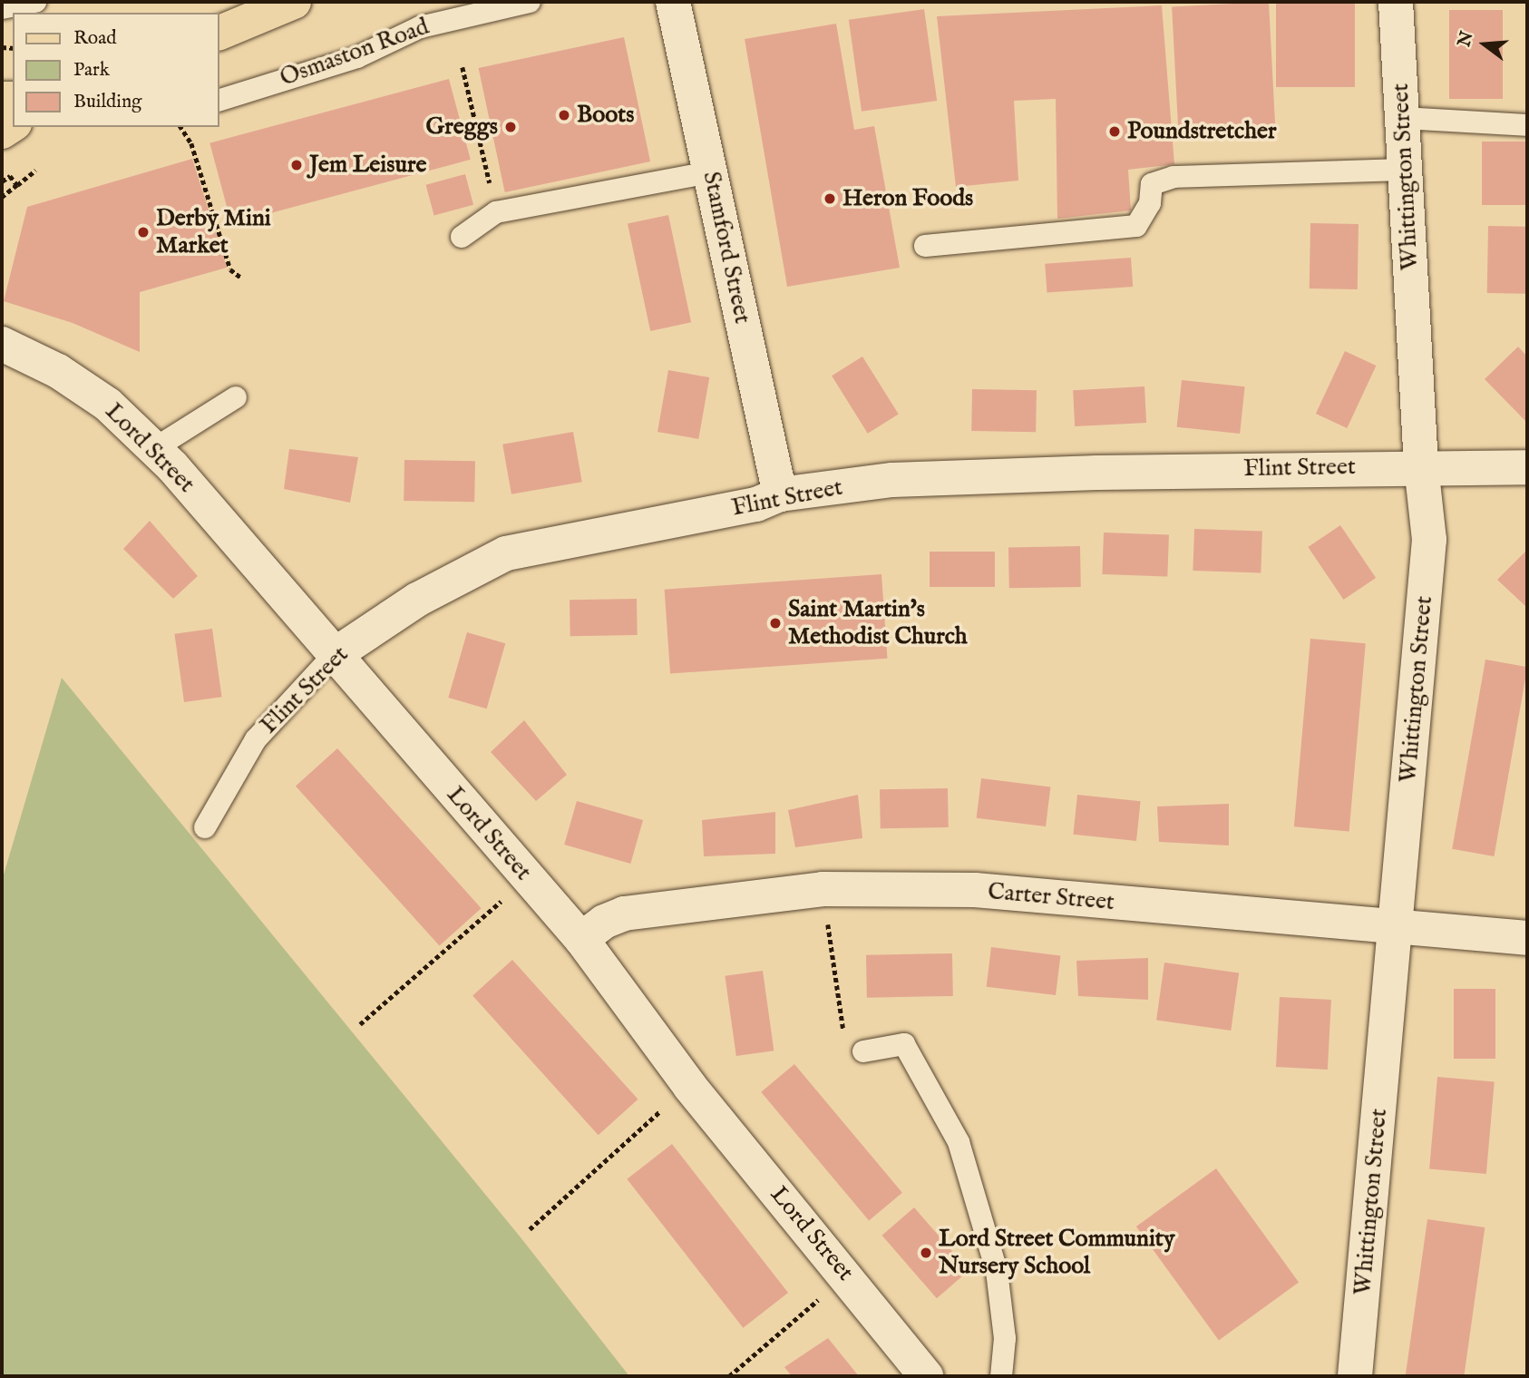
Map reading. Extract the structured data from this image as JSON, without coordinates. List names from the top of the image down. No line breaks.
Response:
{"streets":{"street":["Whittington Street","Stamford Street","Lord Street","Flint Street","Carter Street"],"lane":["Osmaston Road"]},"crossings":[["Whittington Street","Flint Street"],["Whittington Street","Carter Street"],["Stamford Street","Flint Street"],["Lord Street","Flint Street"],["Lord Street","Carter Street"]],"places":["Boots","Greggs","Poundstretcher","Jem Leisure","Heron Foods","Derby Mini Market","Saint Martin's Methodist Church","Lord Street Community Nursery School"],"legend":["Road","Park","Building"],"north":"left"}
